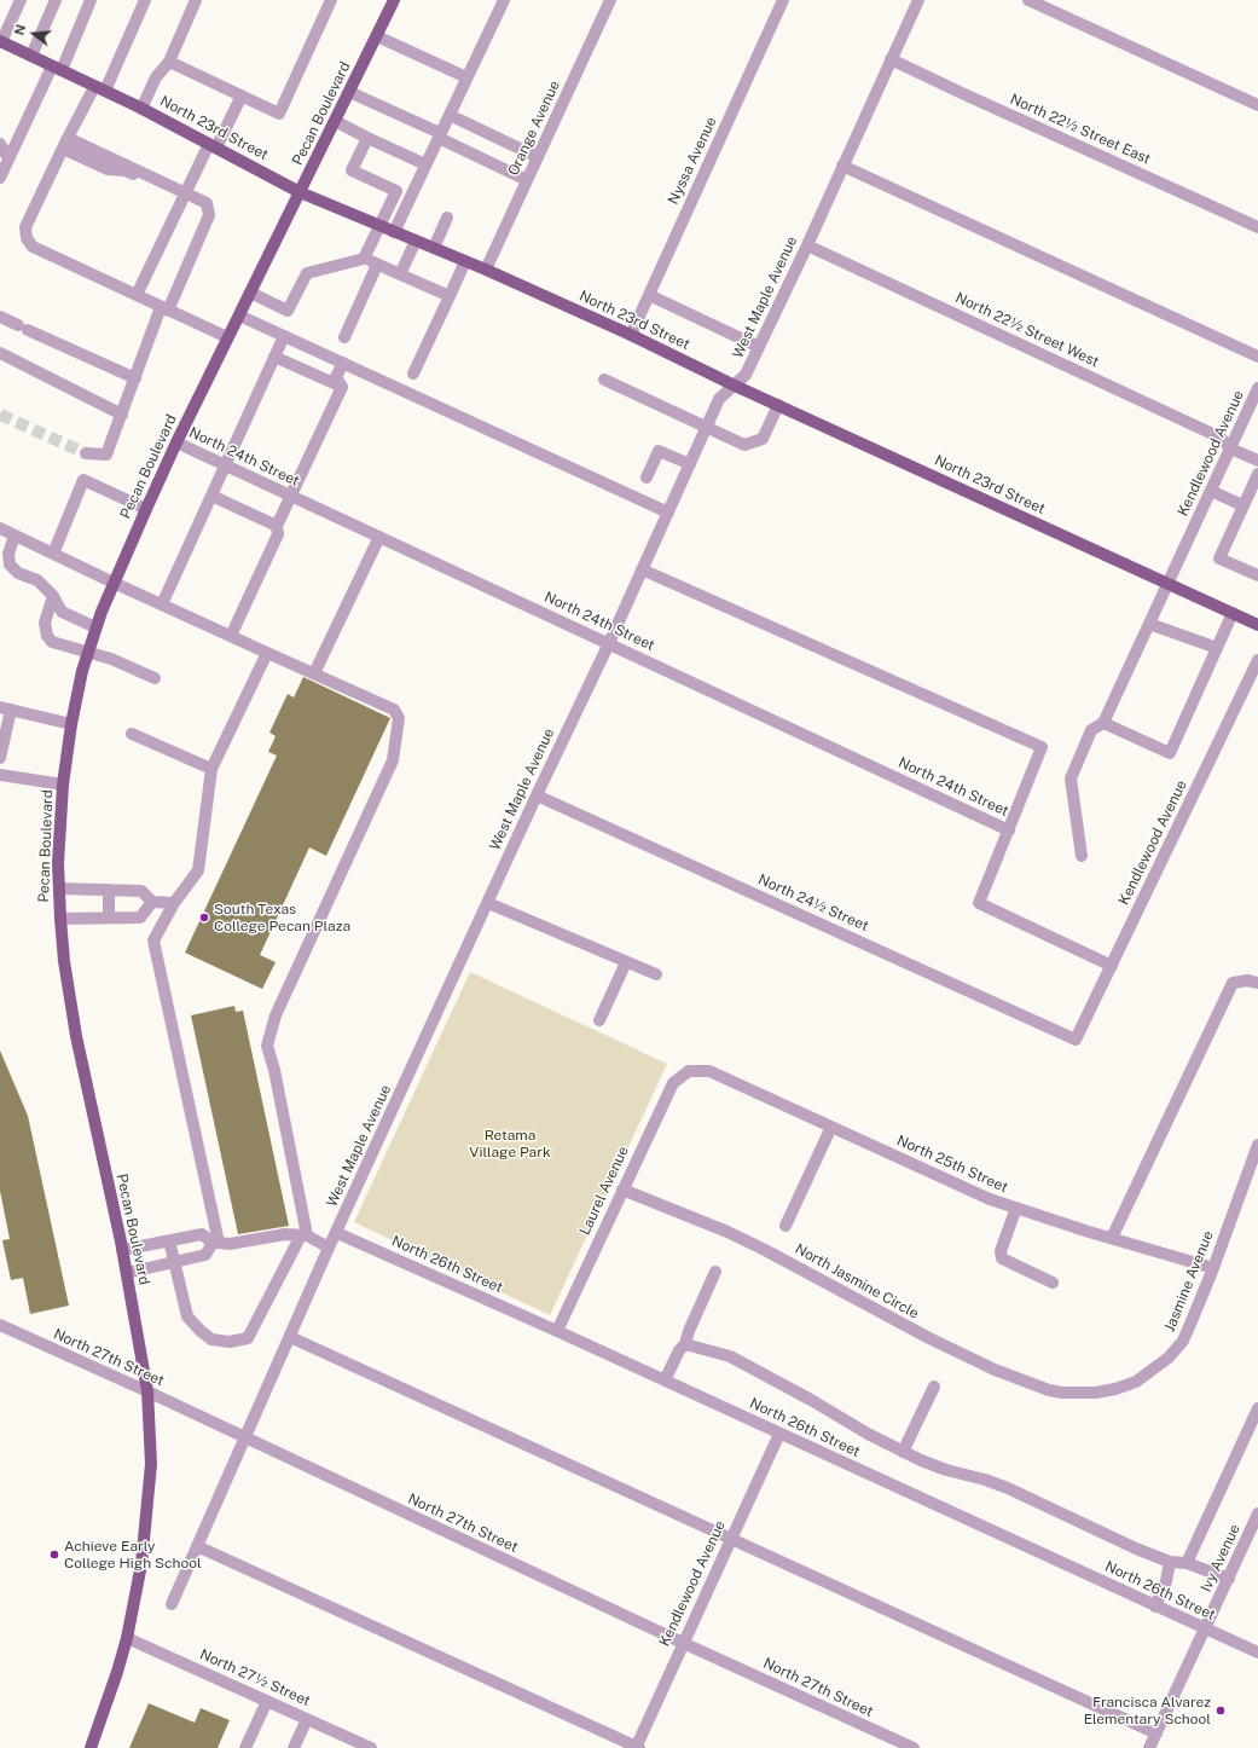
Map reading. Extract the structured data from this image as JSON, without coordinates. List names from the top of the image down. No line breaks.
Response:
{"streets":{"main road":["Pecan Boulevard","North 23rd Street"],"street":["Orange Avenue","North 22½ Street East","Nyssa Avenue","West Maple Avenue","North 22½ Street West","Kendlewood Avenue","North 24th Street","North 24½ Street","North 25th Street","Laurel Avenue","North 26th Street","North Jasmine Circle","Jasmine Avenue","North 27th Street","Ivy Avenue","North 27½ Street"]},"crossings":[["Pecan Boulevard","North 23rd Street"],["Pecan Boulevard","North 24th Street"],["Pecan Boulevard","North 27th Street"],["Pecan Boulevard","North 27½ Street"],["North 23rd Street","Orange Avenue"],["North 23rd Street","Nyssa Avenue"],["North 23rd Street","West Maple Avenue"],["North 23rd Street","Kendlewood Avenue"],["North 22½ Street East","West Maple Avenue"],["West Maple Avenue","North 22½ Street West"],["West Maple Avenue","North 24th Street"],["West Maple Avenue","North 24½ Street"],["West Maple Avenue","North 26th Street"],["West Maple Avenue","North 27th Street"],["North 22½ Street West","Kendlewood Avenue"],["Kendlewood Avenue","North 24½ Street"],["Kendlewood Avenue","North 26th Street"],["Kendlewood Avenue","North 27th Street"],["North 25th Street","Laurel Avenue"],["North 25th Street","Jasmine Avenue"],["Laurel Avenue","North 26th Street"],["Laurel Avenue","North Jasmine Circle"],["North 26th Street","Ivy Avenue"],["North Jasmine Circle","Jasmine Avenue"]],"parks":["Retama Village Park"],"places":["South Texas College Pecan Plaza","Achieve Early College High School","Francisca Alvarez Elementary School"],"north":"left"}
